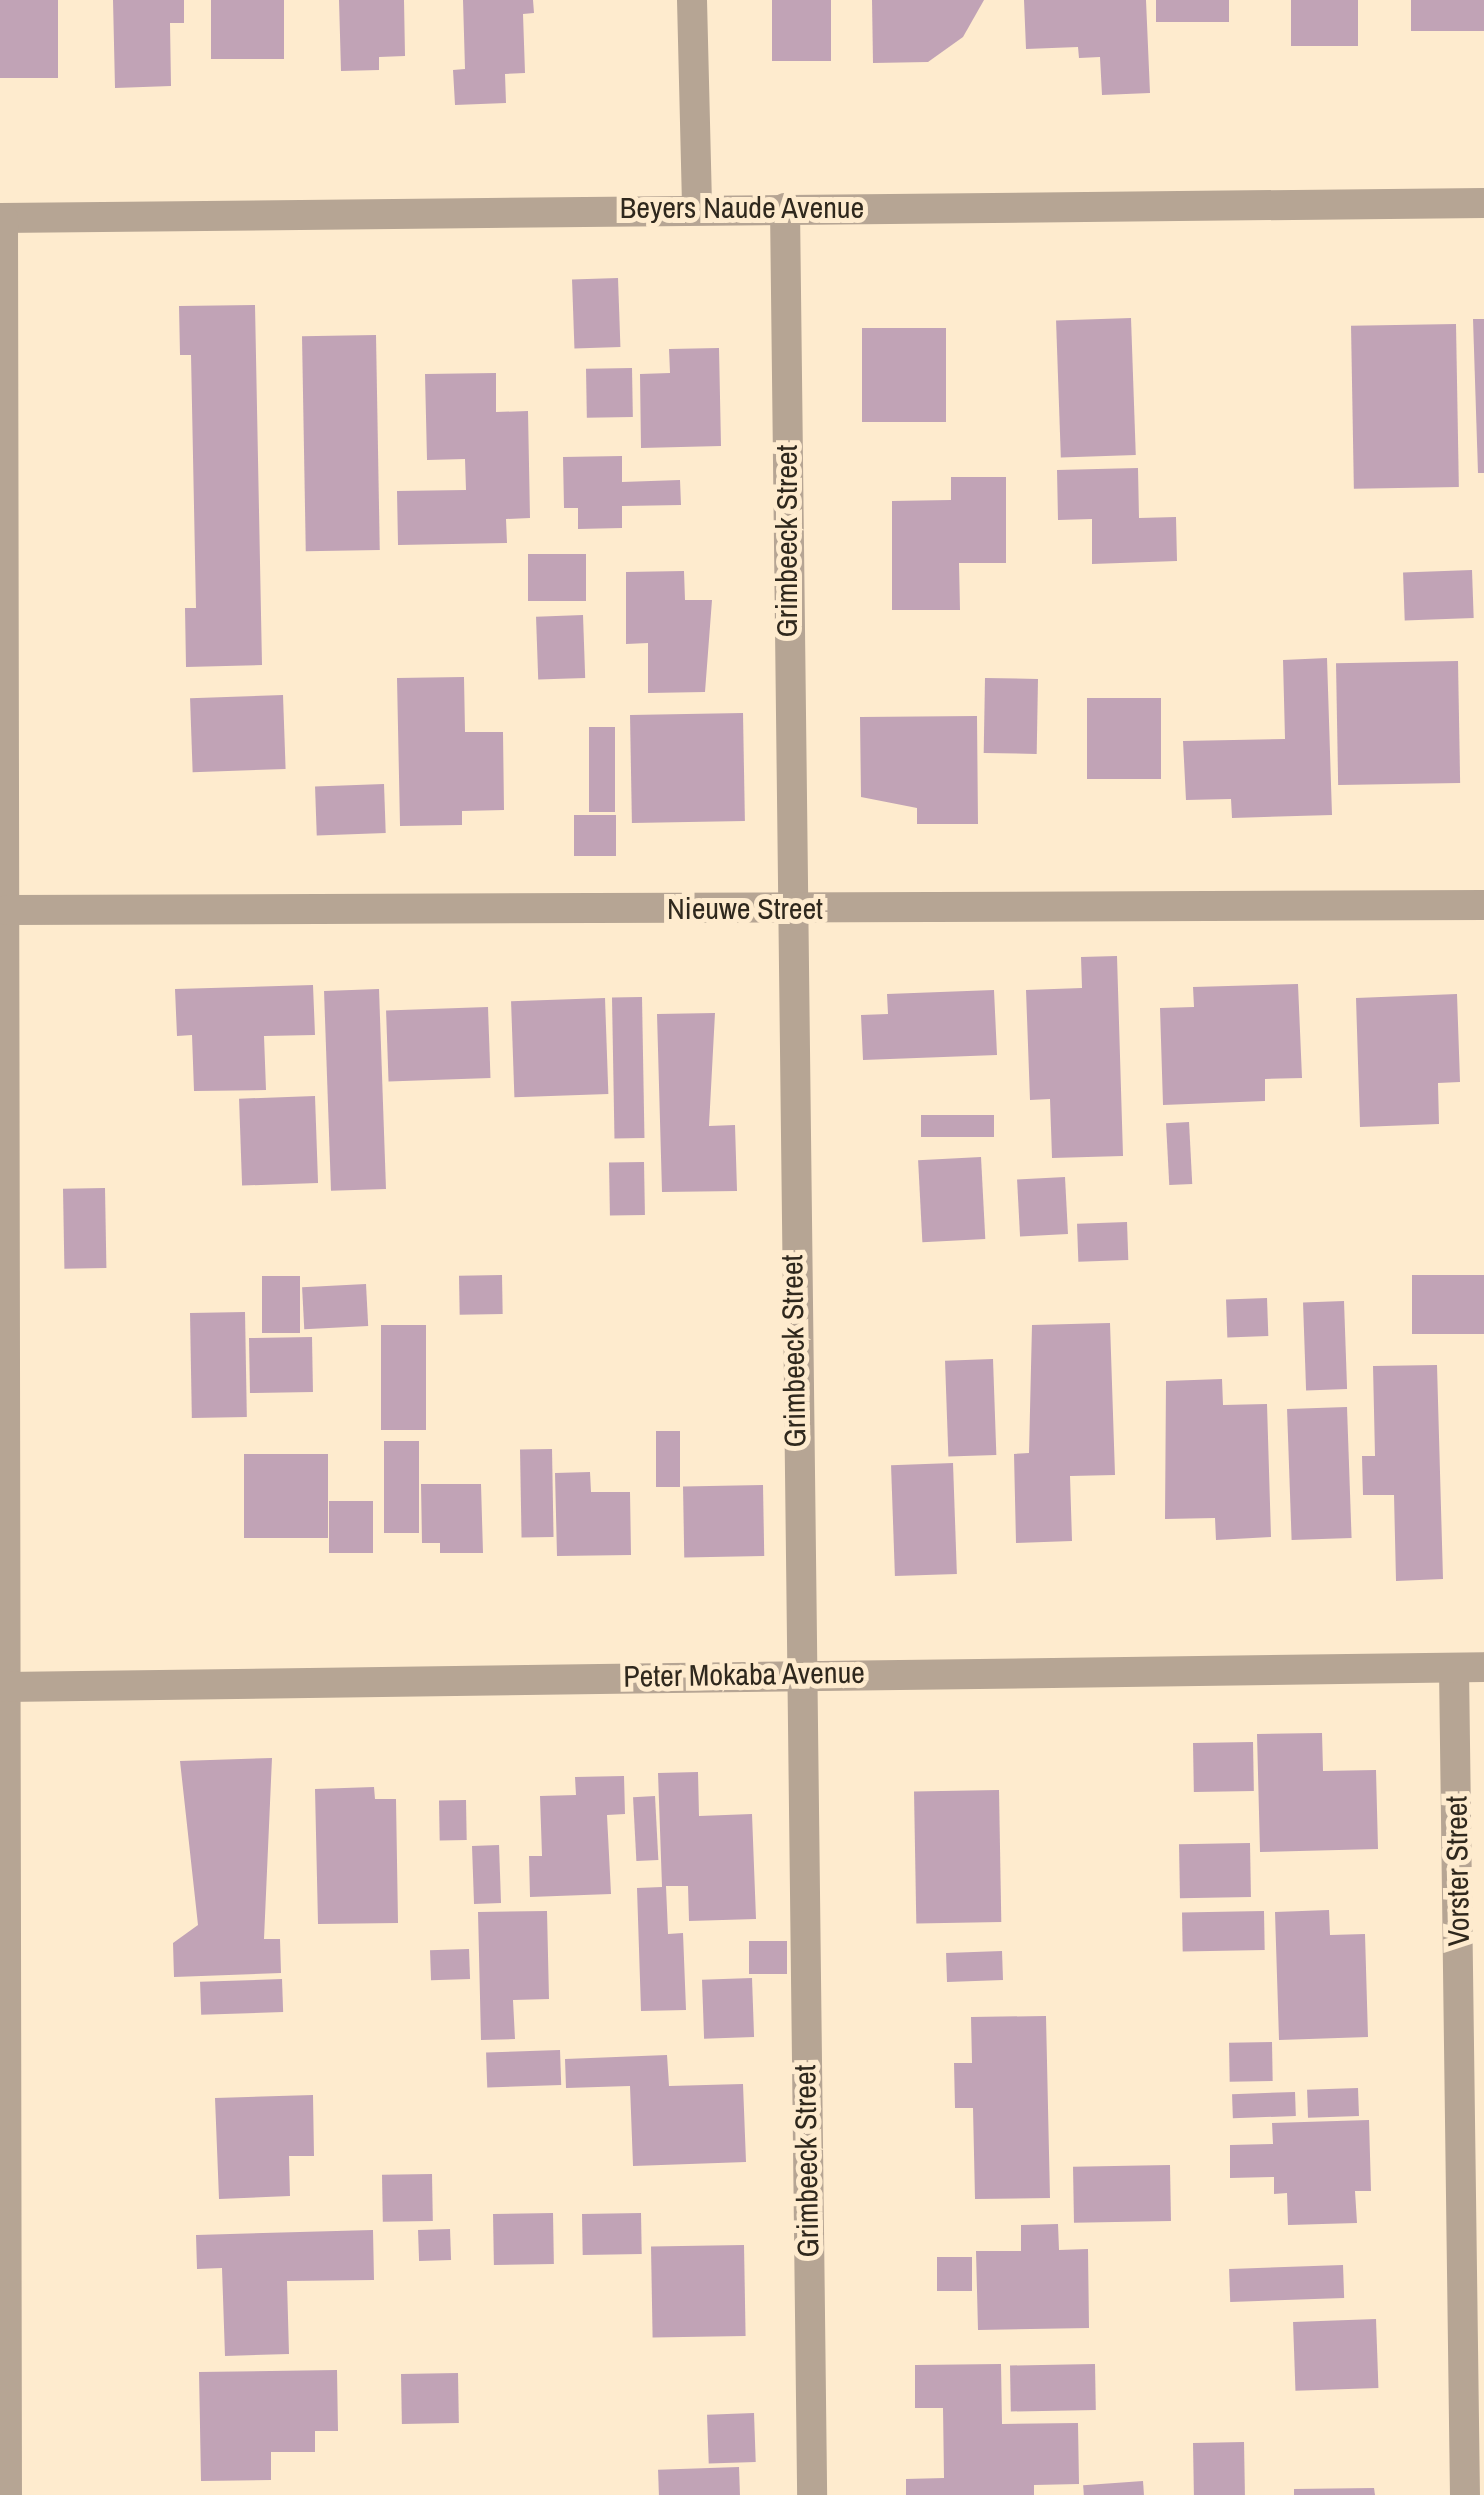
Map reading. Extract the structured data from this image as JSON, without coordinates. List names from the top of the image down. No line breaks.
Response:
{"streets":{"street":["Beyers Naude Avenue","Grimbeeck Street","Nieuwe Street","Peter Mokaba Avenue","Vorster Street"]},"crossings":[["Beyers Naude Avenue","Grimbeeck Street"],["Grimbeeck Street","Nieuwe Street"],["Grimbeeck Street","Peter Mokaba Avenue"],["Peter Mokaba Avenue","Vorster Street"]]}
